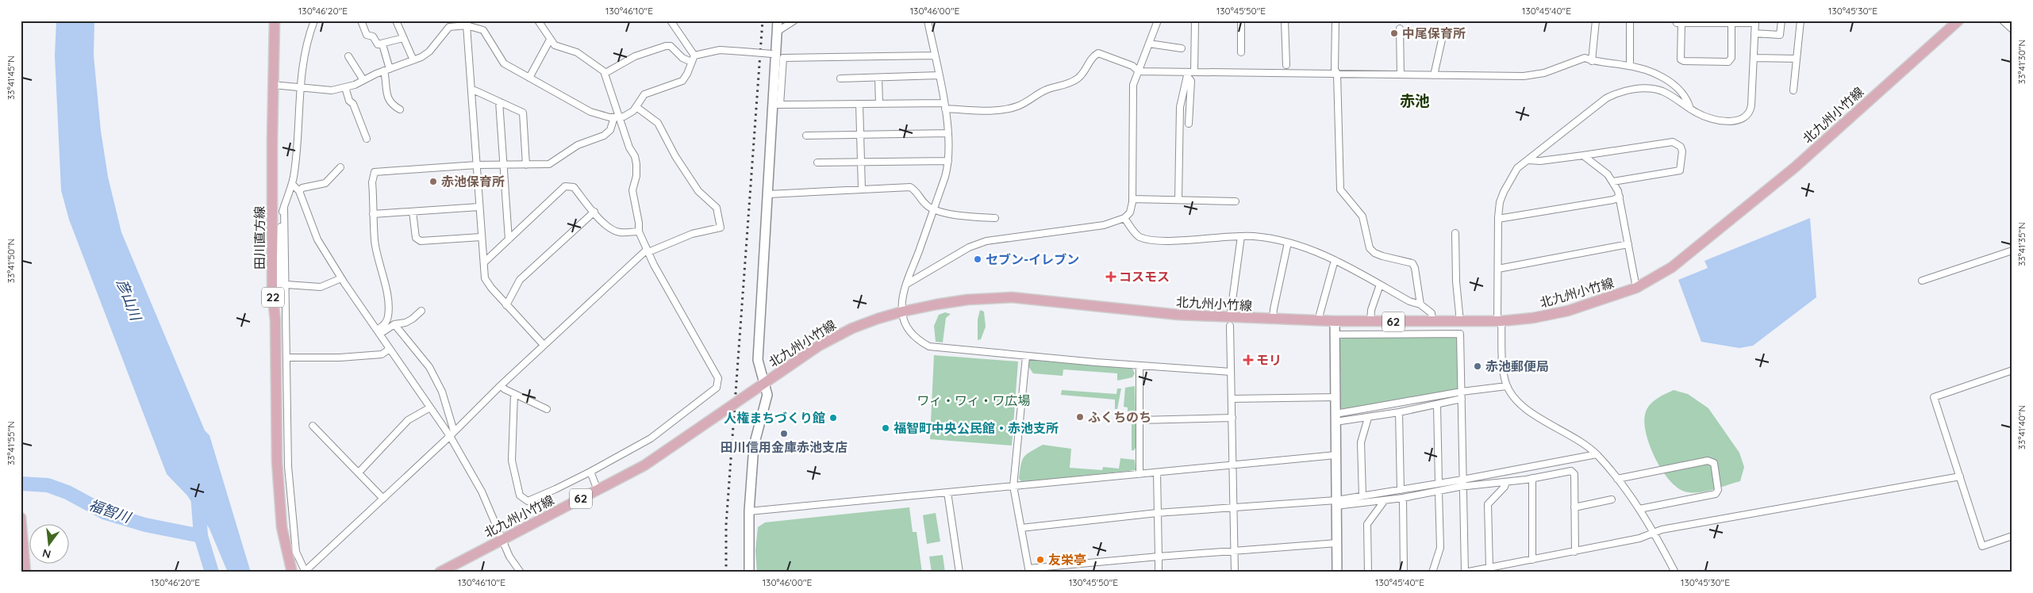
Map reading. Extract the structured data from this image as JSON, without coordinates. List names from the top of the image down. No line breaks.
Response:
{"streets":{"main road":["北九州小竹線","田川直方線","22","62"]},"districts":["赤池"],"water":["彦山川","福智川"],"parks":["ワィ・ワィ・ワ広場"],"places":{"other":["中尾保育所","赤池保育所","セブン-イレブン","赤池郵便局","ふくちのち","人権まちづくり館","福智町中央公民館・赤池支所","田川信用金庫赤池支店","友栄亭"],"health":["コスモス","モリ"]},"north":"bottom","coordinates":["130°46'20\"E","130°46'10\"E","130°46'00\"E","130°45'50\"E","130°45'40\"E","130°45'30\"E","33°41'30\"N","33°41'45\"N","33°41'35\"N","33°41'50\"N","33°41'40\"N","33°41'55\"N"]}
